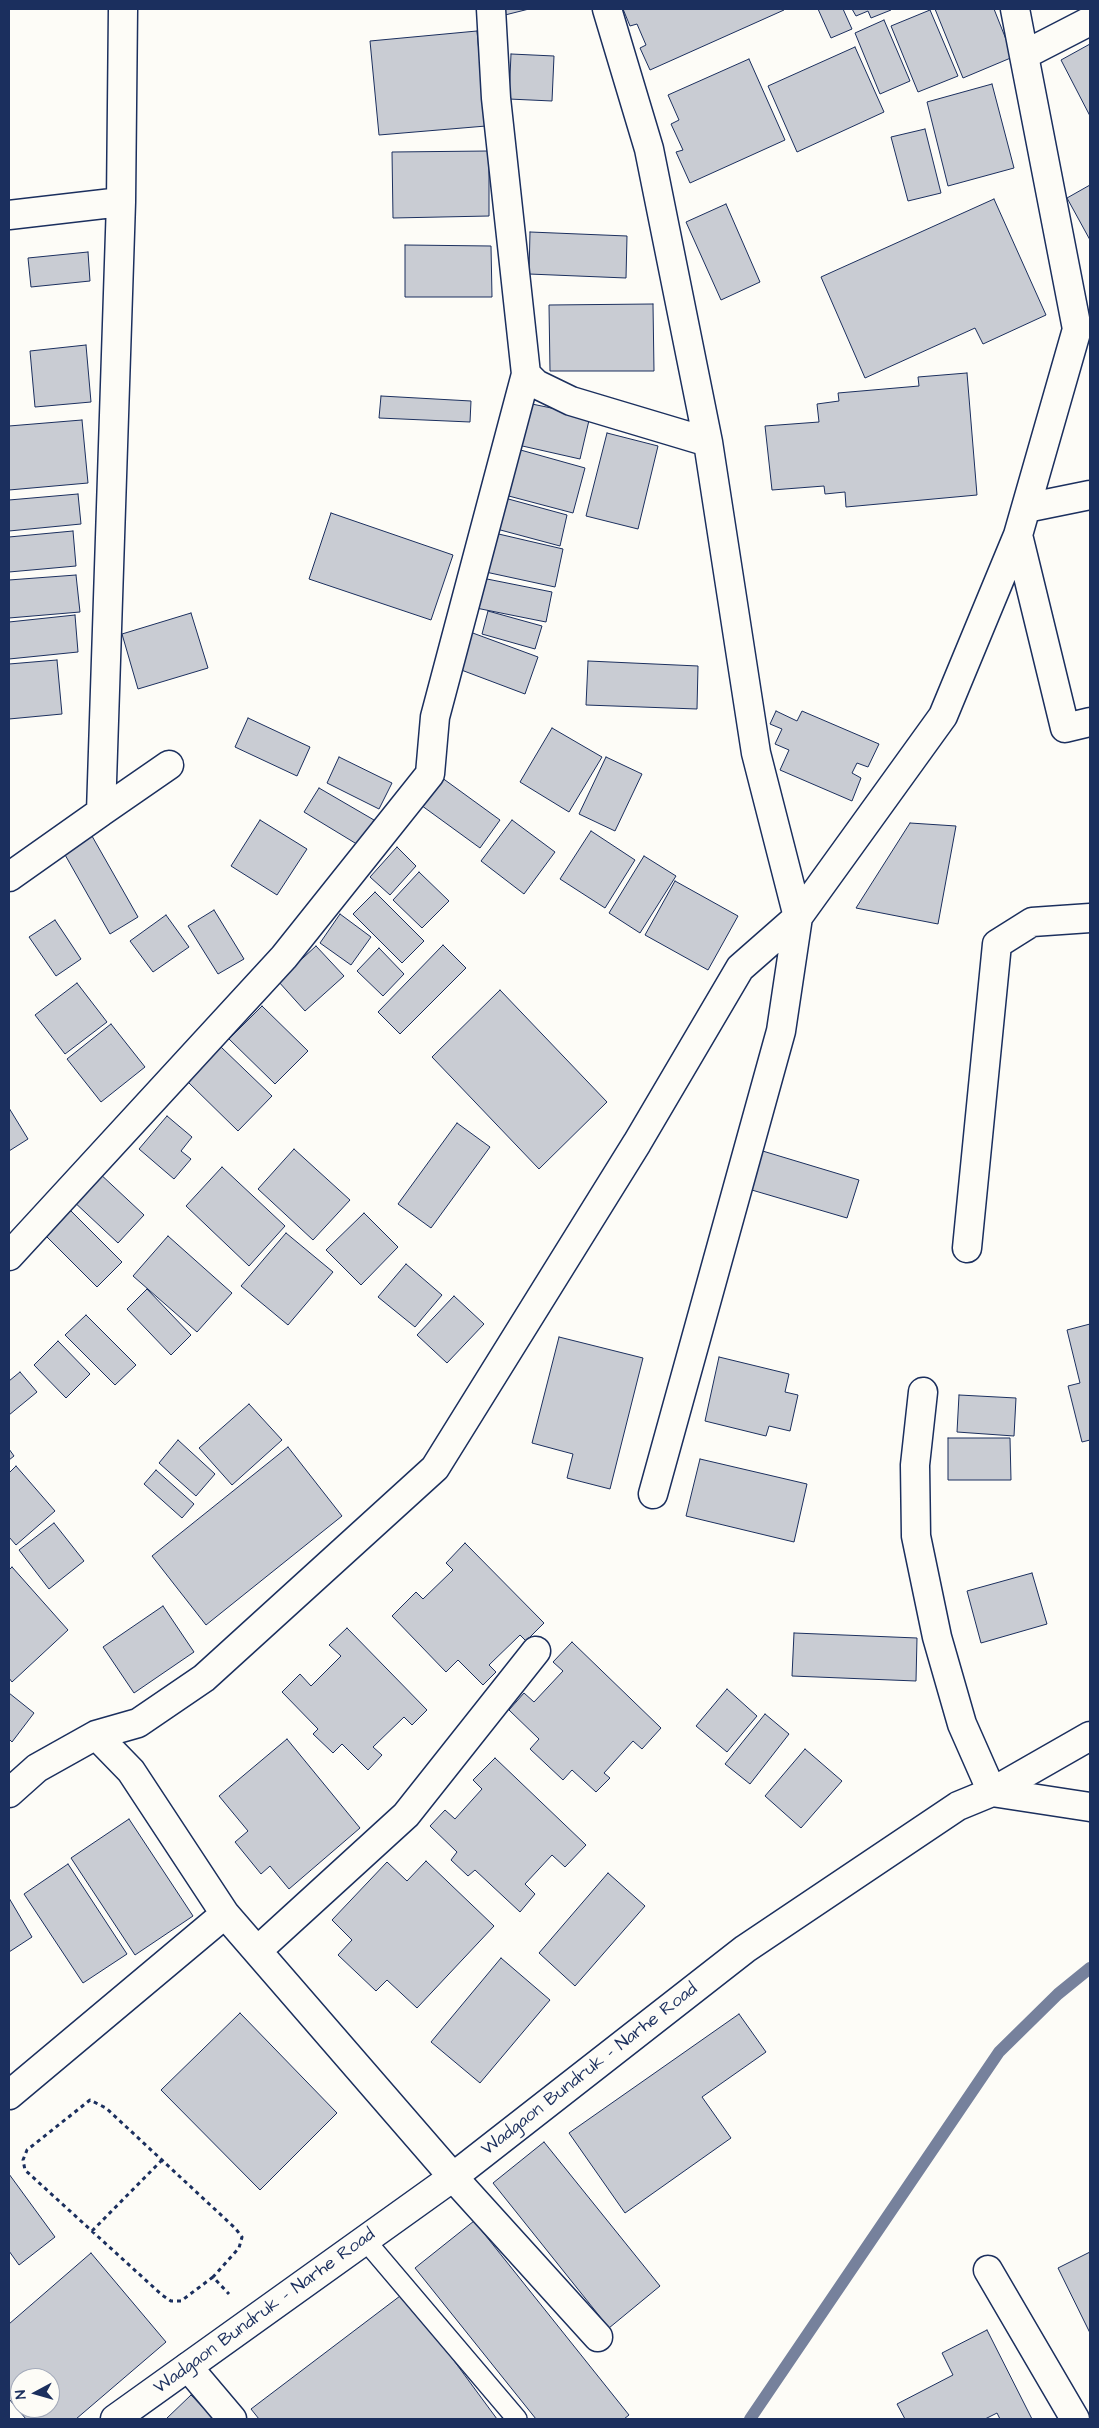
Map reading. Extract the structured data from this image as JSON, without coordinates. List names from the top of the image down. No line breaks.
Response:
{"streets":{"street":["Wadgaon Bundruk - Narhe Road"]},"north":"left"}
